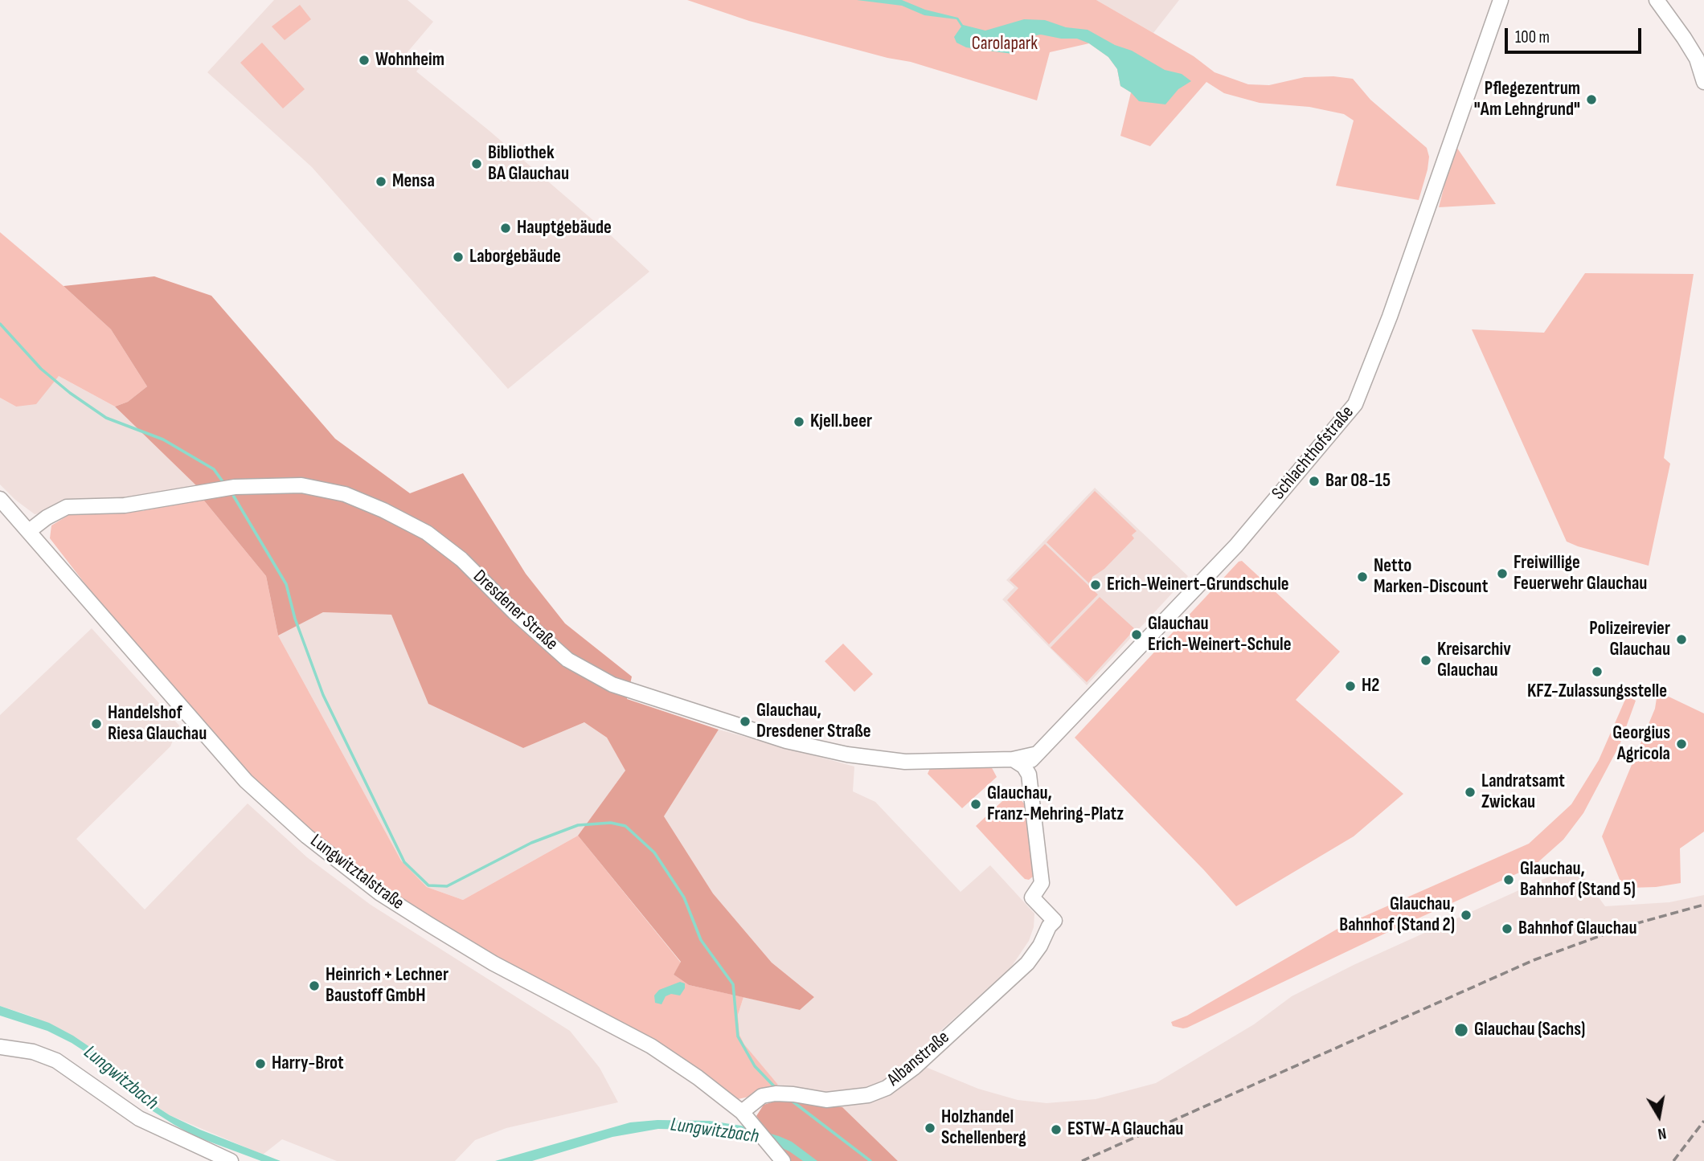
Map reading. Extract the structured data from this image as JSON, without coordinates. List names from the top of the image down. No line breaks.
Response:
{"streets":{"street":["Schlachthofstraße","Dresdener Straße","Lungwitztalstraße","Albanstraße"]},"crossings":[["Schlachthofstraße","Dresdener Straße"],["Schlachthofstraße","Albanstraße"],["Dresdener Straße","Lungwitztalstraße"],["Dresdener Straße","Albanstraße"],["Lungwitztalstraße","Albanstraße"]],"water":["Lungwitzbach"],"parks":["Carolapark"],"places":["Wohnheim","Pflegezentrum \"Am Lehngrund\"","Bibliothek BA Glauchau","Mensa","Hauptgebäude","Laborgebäude","Kjell.beer","Bar 08-15","Freiwillige Feuerwehr Glauchau","Netto Marken-Discount","Erich-Weinert-Grundschule","Glauchau Erich-Weinert-Schule","Polizeirevier Glauchau","Kreisarchiv Glauchau","KFZ-Zulassungsstelle","H2","Glauchau, Dresdener Straße","Handelshof Riesa Glauchau","Georgius Agricola","Landratsamt Zwickau","Glauchau, Franz-Mehring-Platz","Glauchau, Bahnhof (Stand 5)","Glauchau, Bahnhof (Stand 2)","Bahnhof Glauchau","Heinrich + Lechner Baustoff GmbH","Glauchau (Sachs)","Harry-Brot","Holzhandel Schellenberg","ESTW-A Glauchau"],"scale_bar":"100 m","north":"bottom"}
